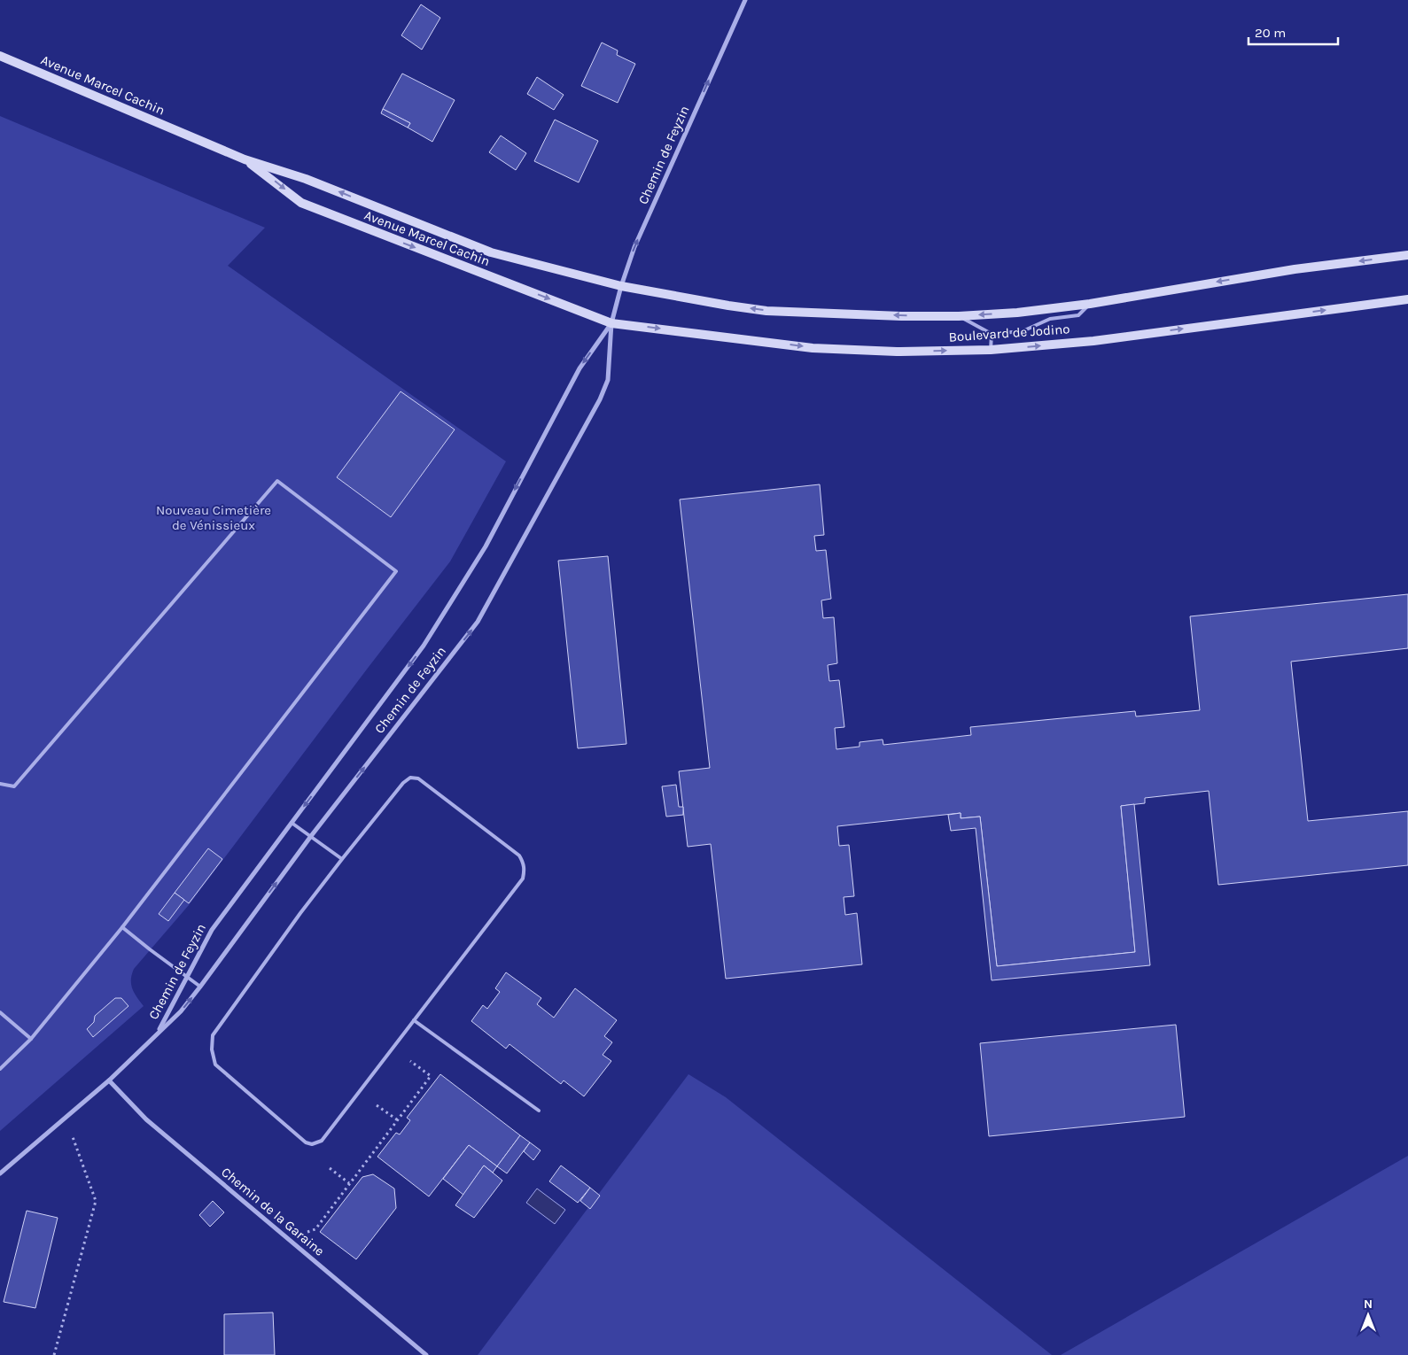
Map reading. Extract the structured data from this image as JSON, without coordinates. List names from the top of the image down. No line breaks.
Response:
{"streets":{"street":["Avenue Marcel Cachin","Chemin de Feyzin","Boulevard de Jodino","Chemin de la Garaine"]},"crossings":[["Avenue Marcel Cachin","Chemin de Feyzin"],["Avenue Marcel Cachin","Boulevard de Jodino"],["Chemin de Feyzin","Boulevard de Jodino"],["Chemin de Feyzin","Chemin de la Garaine"]],"parks":["Nouveau Cimetière de Vénissieux"],"scale_bar":"20 m","north":"top"}
